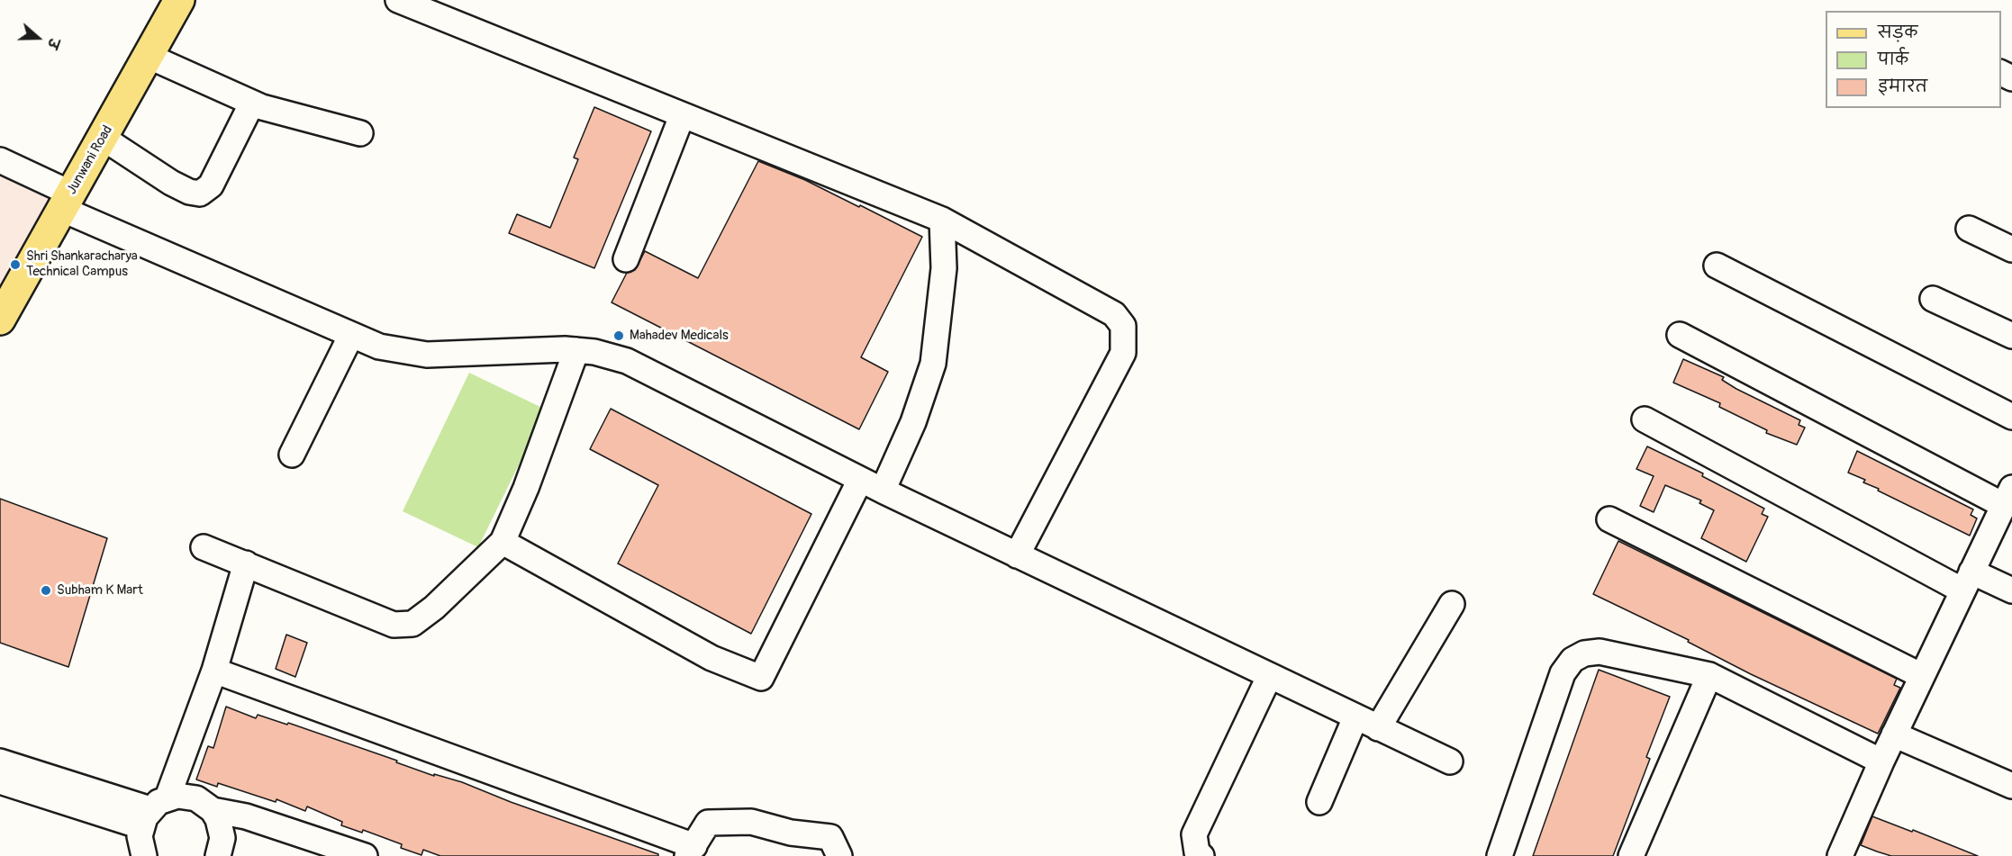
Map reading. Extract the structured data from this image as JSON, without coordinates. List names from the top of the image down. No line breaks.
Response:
{"streets":{"main road":["Junwani Road"]},"places":["Shri Shankaracharya Technical Campus","Mahadev Medicals","Subham K Mart"],"legend":["सड़क","पार्क","इमारत"],"north":"right"}
